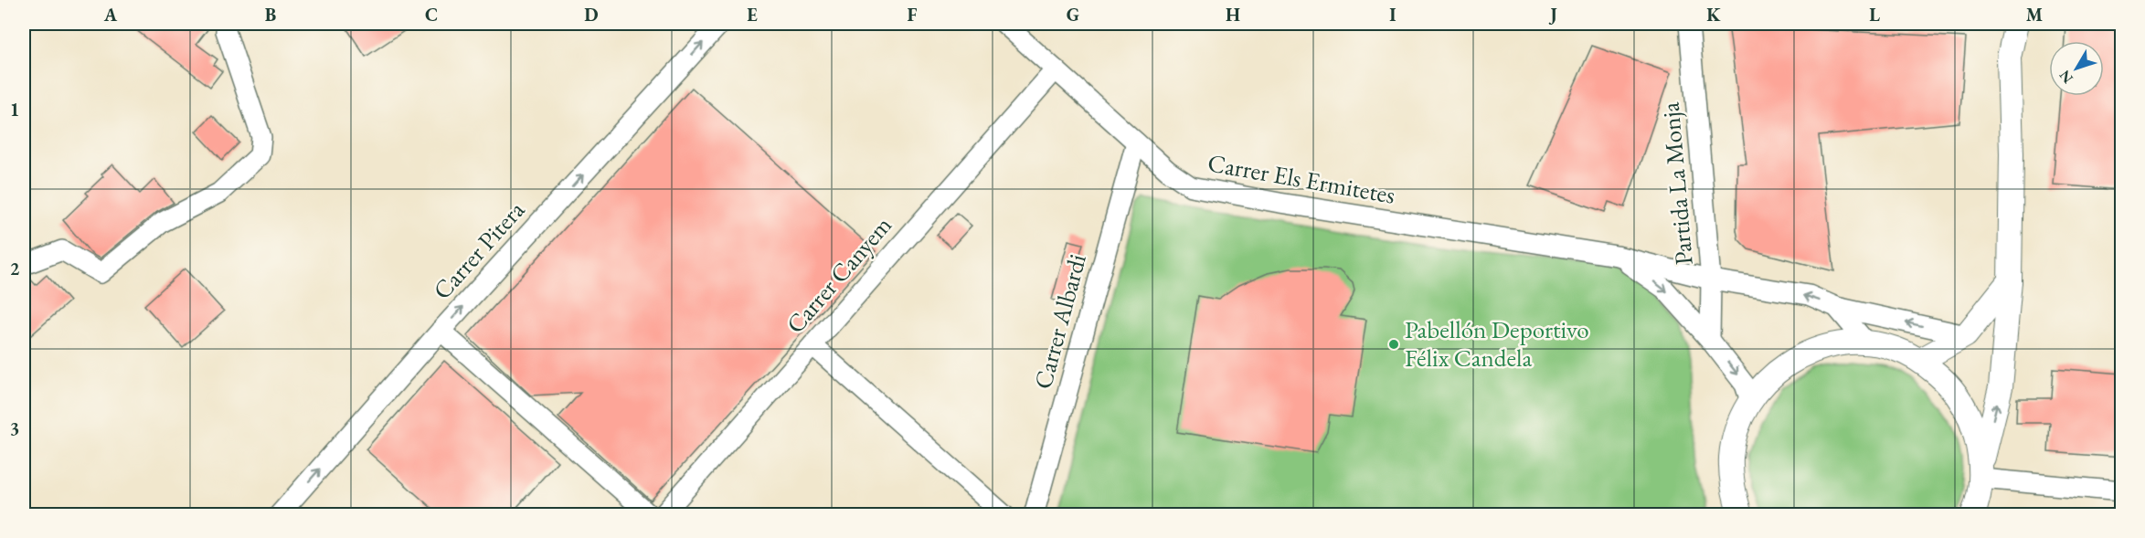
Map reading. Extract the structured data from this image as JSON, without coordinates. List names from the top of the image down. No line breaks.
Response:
{"streets":{"street":["Carrer Els Ermitetes","Partida La Monja","Carrer Pitera","Carrer Canyem","Carrer Albardi"]},"crossings":[["Carrer Els Ermitetes","Partida La Monja"],["Carrer Els Ermitetes","Carrer Canyem"],["Carrer Els Ermitetes","Carrer Albardi"]],"one_way":["Carrer Pitera"],"places":["Pabellón Deportivo Félix Candela"],"north":"bottom left","grid":{"columns":["A","B","C","D","E","F","G","H","I","J","K","L","M"],"rows":["1","2","3"]}}
